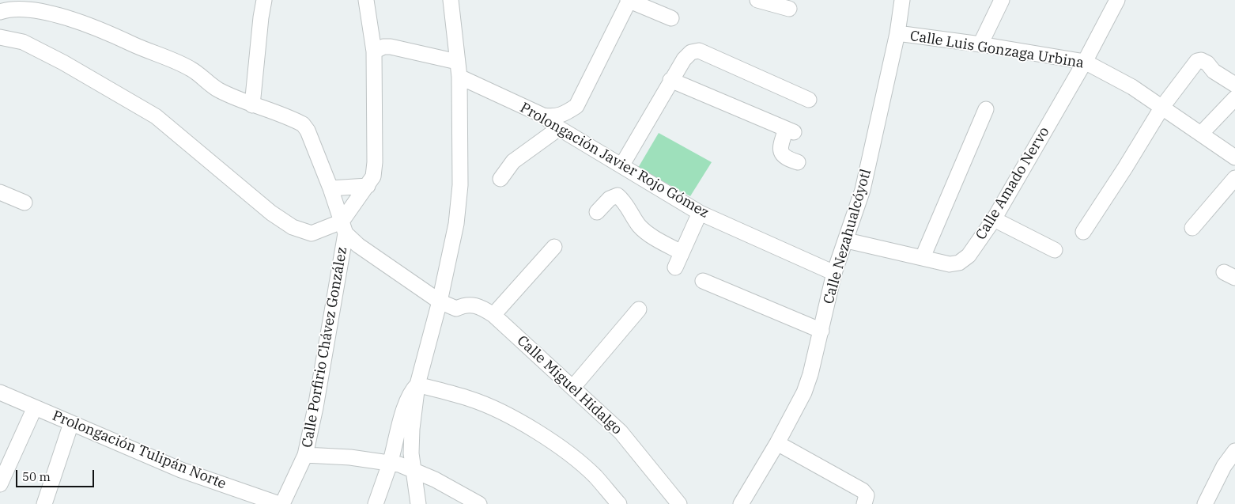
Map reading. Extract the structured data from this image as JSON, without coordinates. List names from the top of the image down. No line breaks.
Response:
{"streets":{"street":["Calle Luis Gonzaga Urbina","Prolongación Javier Rojo Gómez","Calle Amado Nervo","Calle Nezahualcóyotl","Calle Porfirio Chávez González","Calle Miguel Hidalgo","Prolongación Tulipán Norte"]},"crossings":[["Calle Luis Gonzaga Urbina","Calle Amado Nervo"],["Calle Luis Gonzaga Urbina","Calle Nezahualcóyotl"],["Prolongación Javier Rojo Gómez","Calle Nezahualcóyotl"],["Calle Amado Nervo","Calle Nezahualcóyotl"],["Calle Porfirio Chávez González","Calle Miguel Hidalgo"]],"scale_bar":"50 m"}
